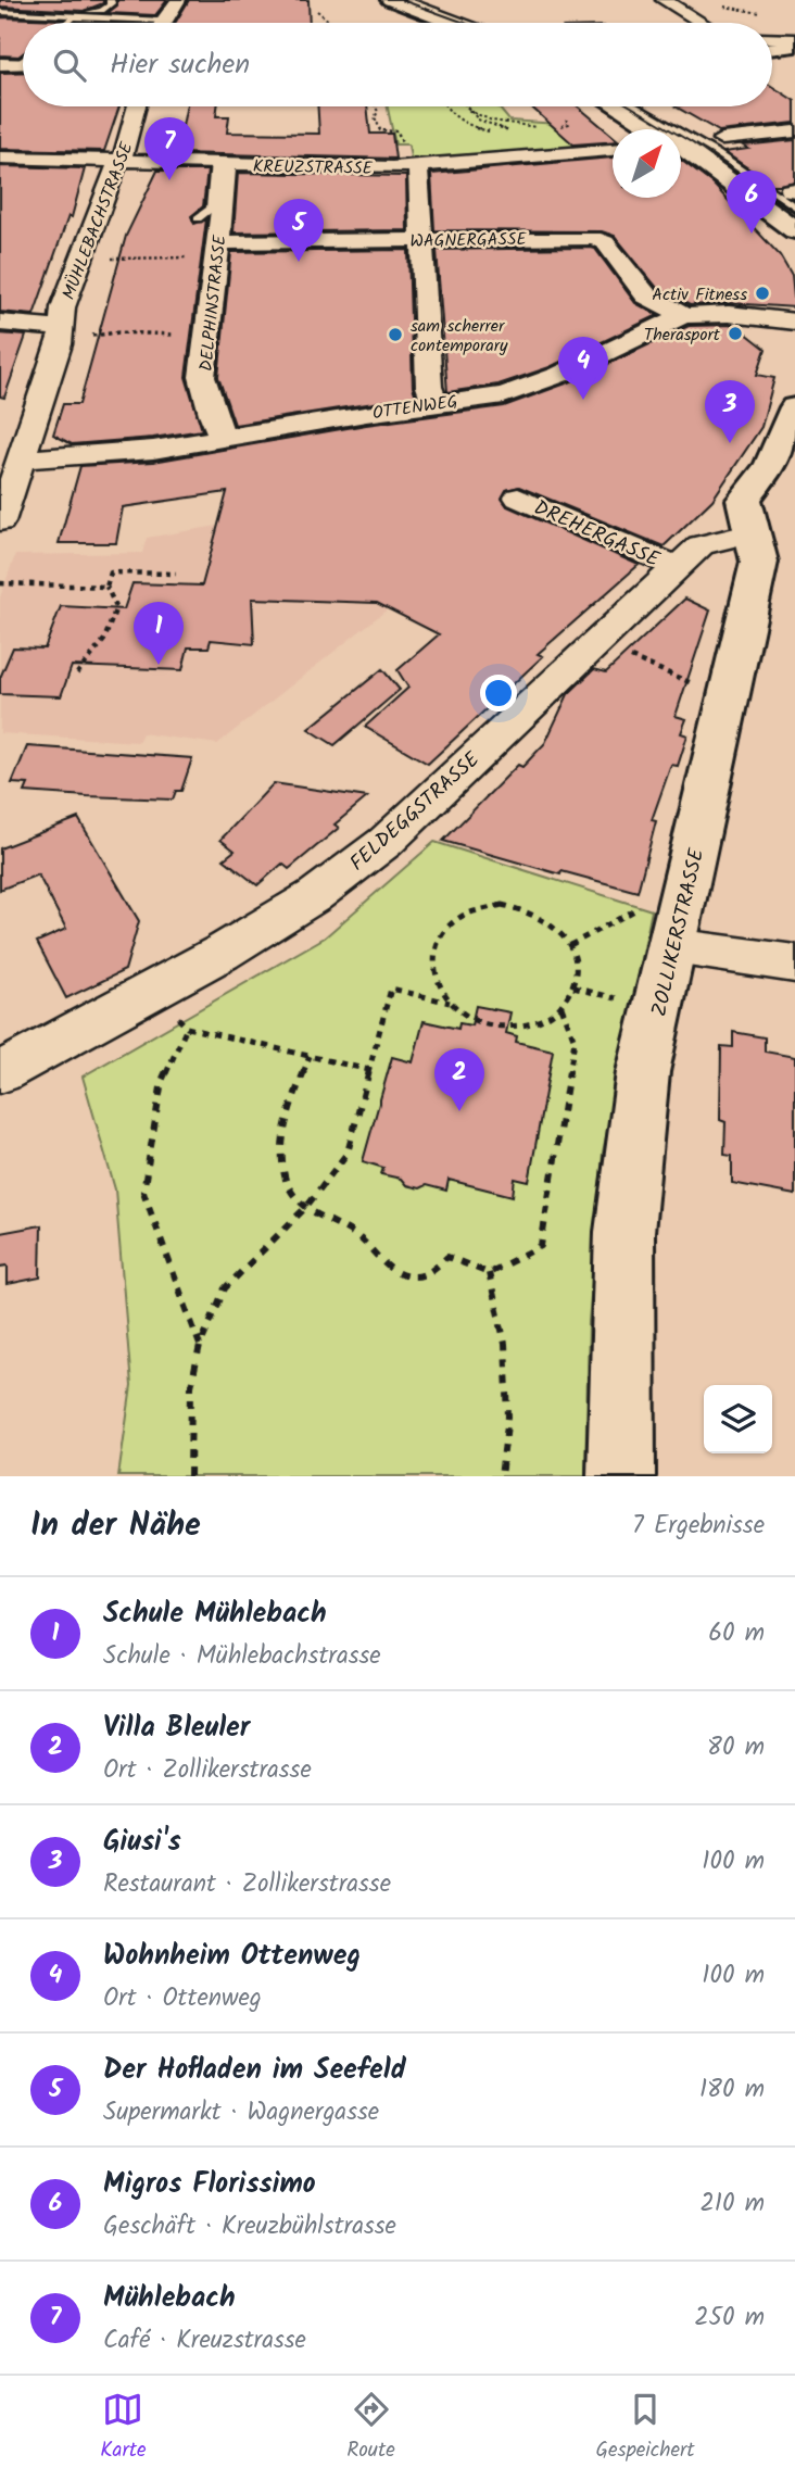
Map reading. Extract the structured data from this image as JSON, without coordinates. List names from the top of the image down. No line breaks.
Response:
{"streets":{"street":["KREUZSTRASSE","MÜHLEBACHSTRASSE","WAGNERGASSE","DELPHINSTRASSE","OTTENWEG","DREHERGASSE","FELDEGGSTRASSE","ZOLLIKERSTRASSE"]},"crossings":[["KREUZSTRASSE","MÜHLEBACHSTRASSE"],["KREUZSTRASSE","DELPHINSTRASSE"],["MÜHLEBACHSTRASSE","OTTENWEG"],["WAGNERGASSE","DELPHINSTRASSE"],["WAGNERGASSE","OTTENWEG"],["DELPHINSTRASSE","OTTENWEG"],["DREHERGASSE","FELDEGGSTRASSE"],["FELDEGGSTRASSE","ZOLLIKERSTRASSE"]],"places":["Activ Fitness","Therasport","sam scherrer contemporary"],"north":"top right","page":{"search":"Hier suchen","pins":["7","6","5","4","3","1","2"],"heading":["In der Nähe","7 Ergebnisse"],"list":[{"mark":"1","name":"Schule Mühlebach","note":"Schule · Mühlebachstrasse","value":"60 m"},{"mark":"2","name":"Villa Bleuler","note":"Ort · Zollikerstrasse","value":"80 m"},{"mark":"3","name":"Giusi's","note":"Restaurant · Zollikerstrasse","value":"100 m"},{"mark":"4","name":"Wohnheim Ottenweg","note":"Ort · Ottenweg","value":"100 m"},{"mark":"5","name":"Der Hofladen im Seefeld","note":"Supermarkt · Wagnergasse","value":"180 m"},{"mark":"6","name":"Migros Florissimo","note":"Geschäft · Kreuzbühlstrasse","value":"210 m"},{"mark":"7","name":"Mühlebach","note":"Café · Kreuzstrasse","value":"250 m"}],"nav":["Karte","Route","Gespeichert"]}}
